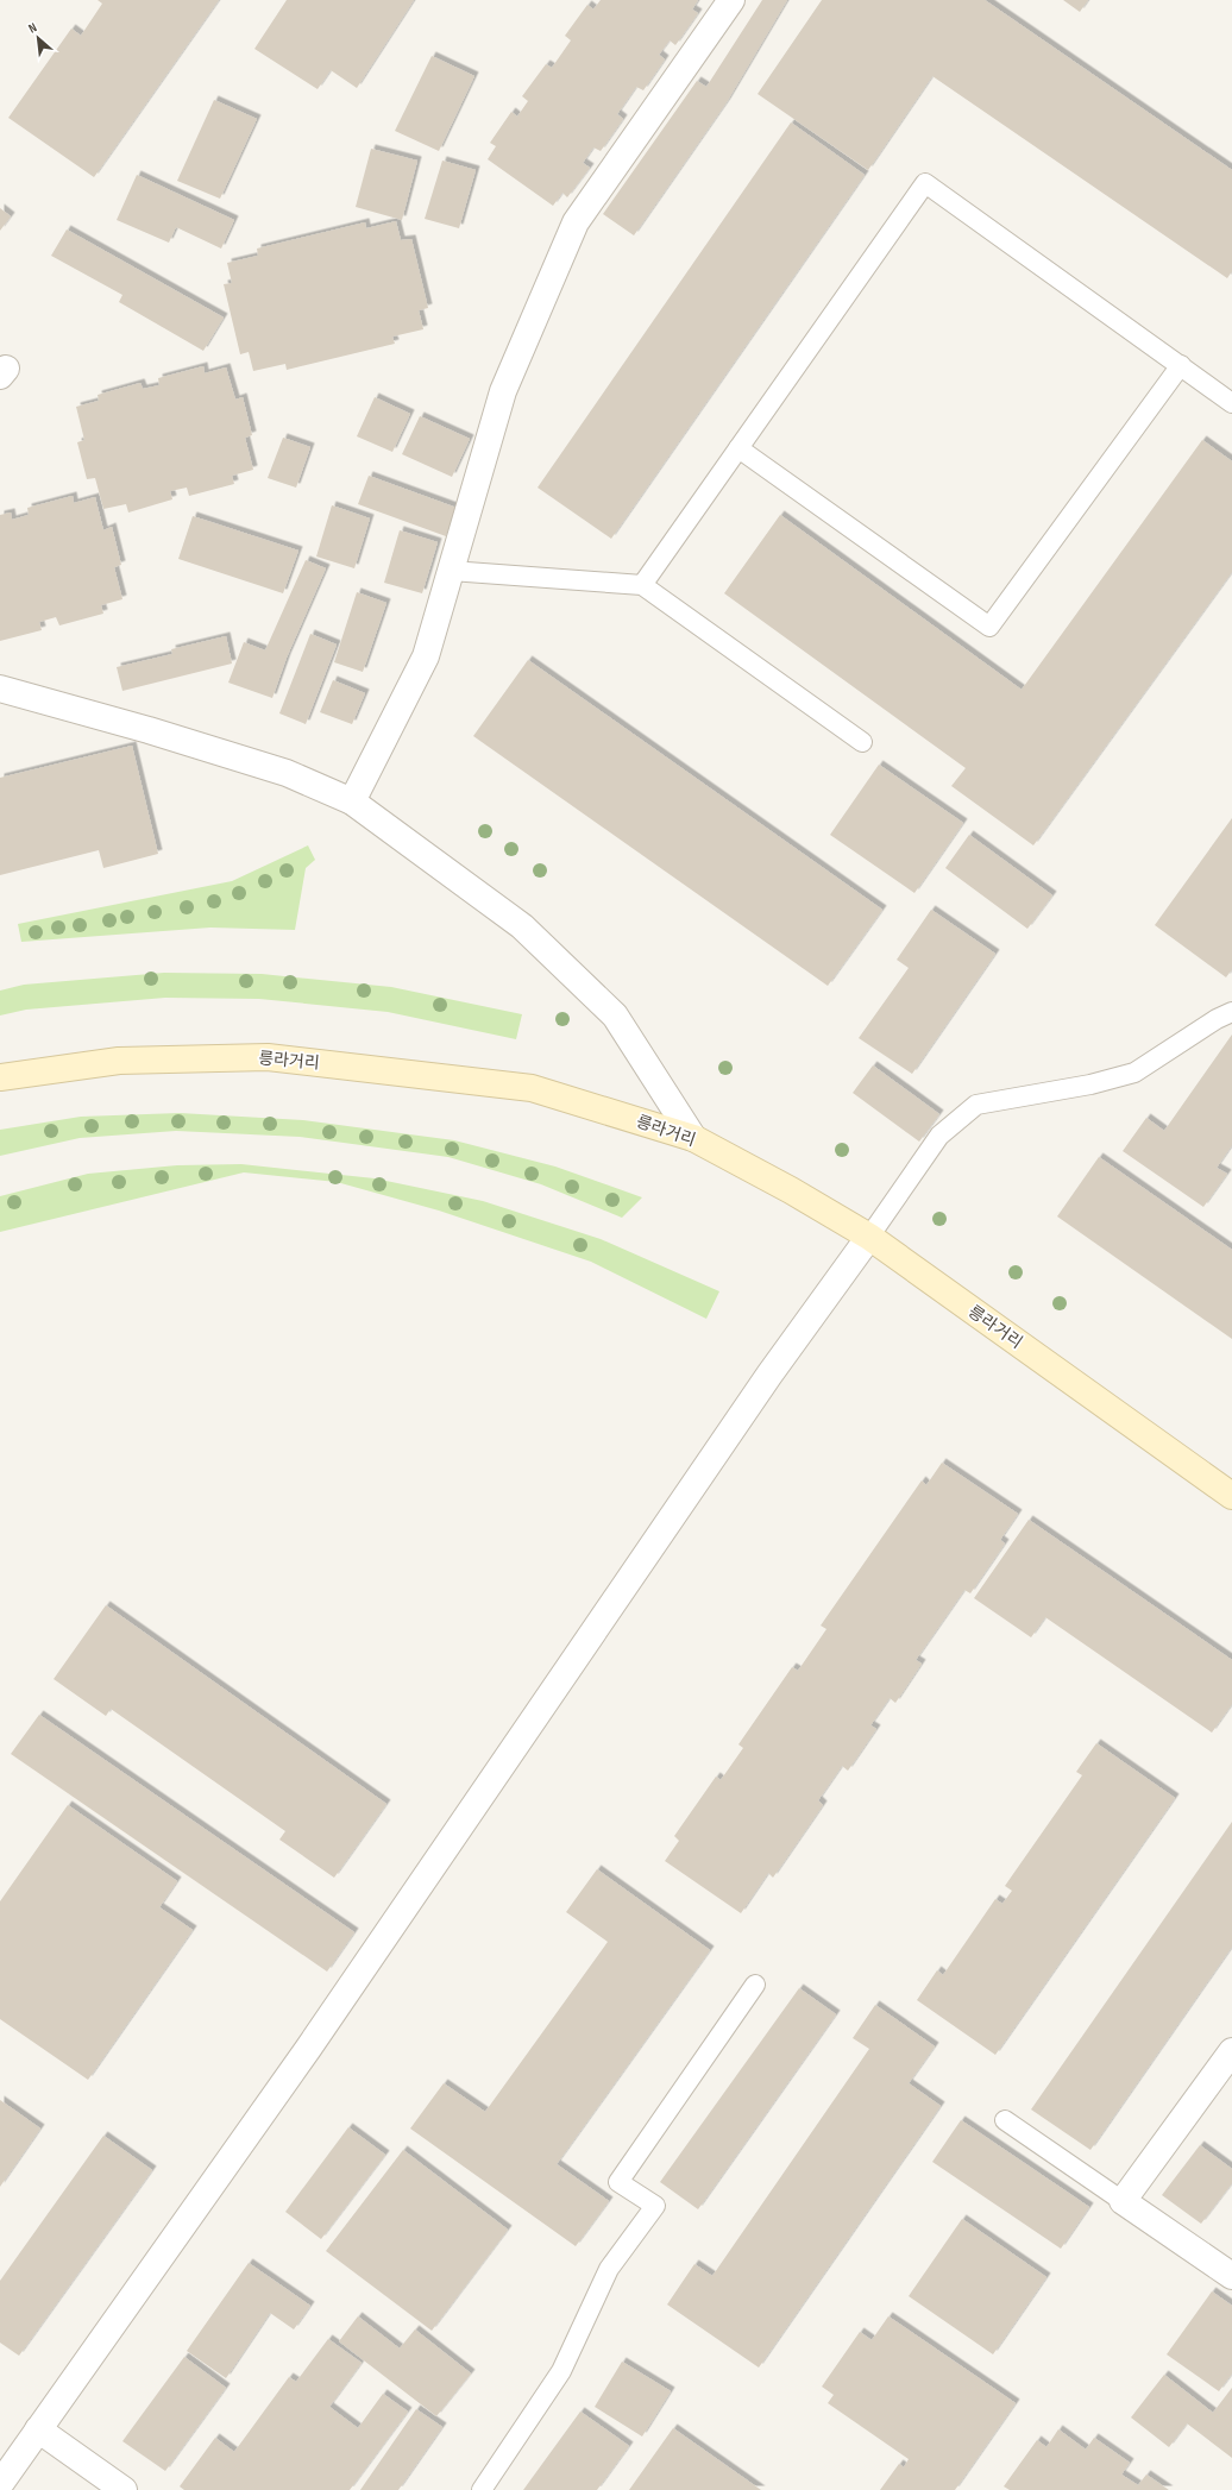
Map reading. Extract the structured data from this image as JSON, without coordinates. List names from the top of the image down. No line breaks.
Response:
{"streets":{"main road":["릉라거리"]},"north":"top left"}
